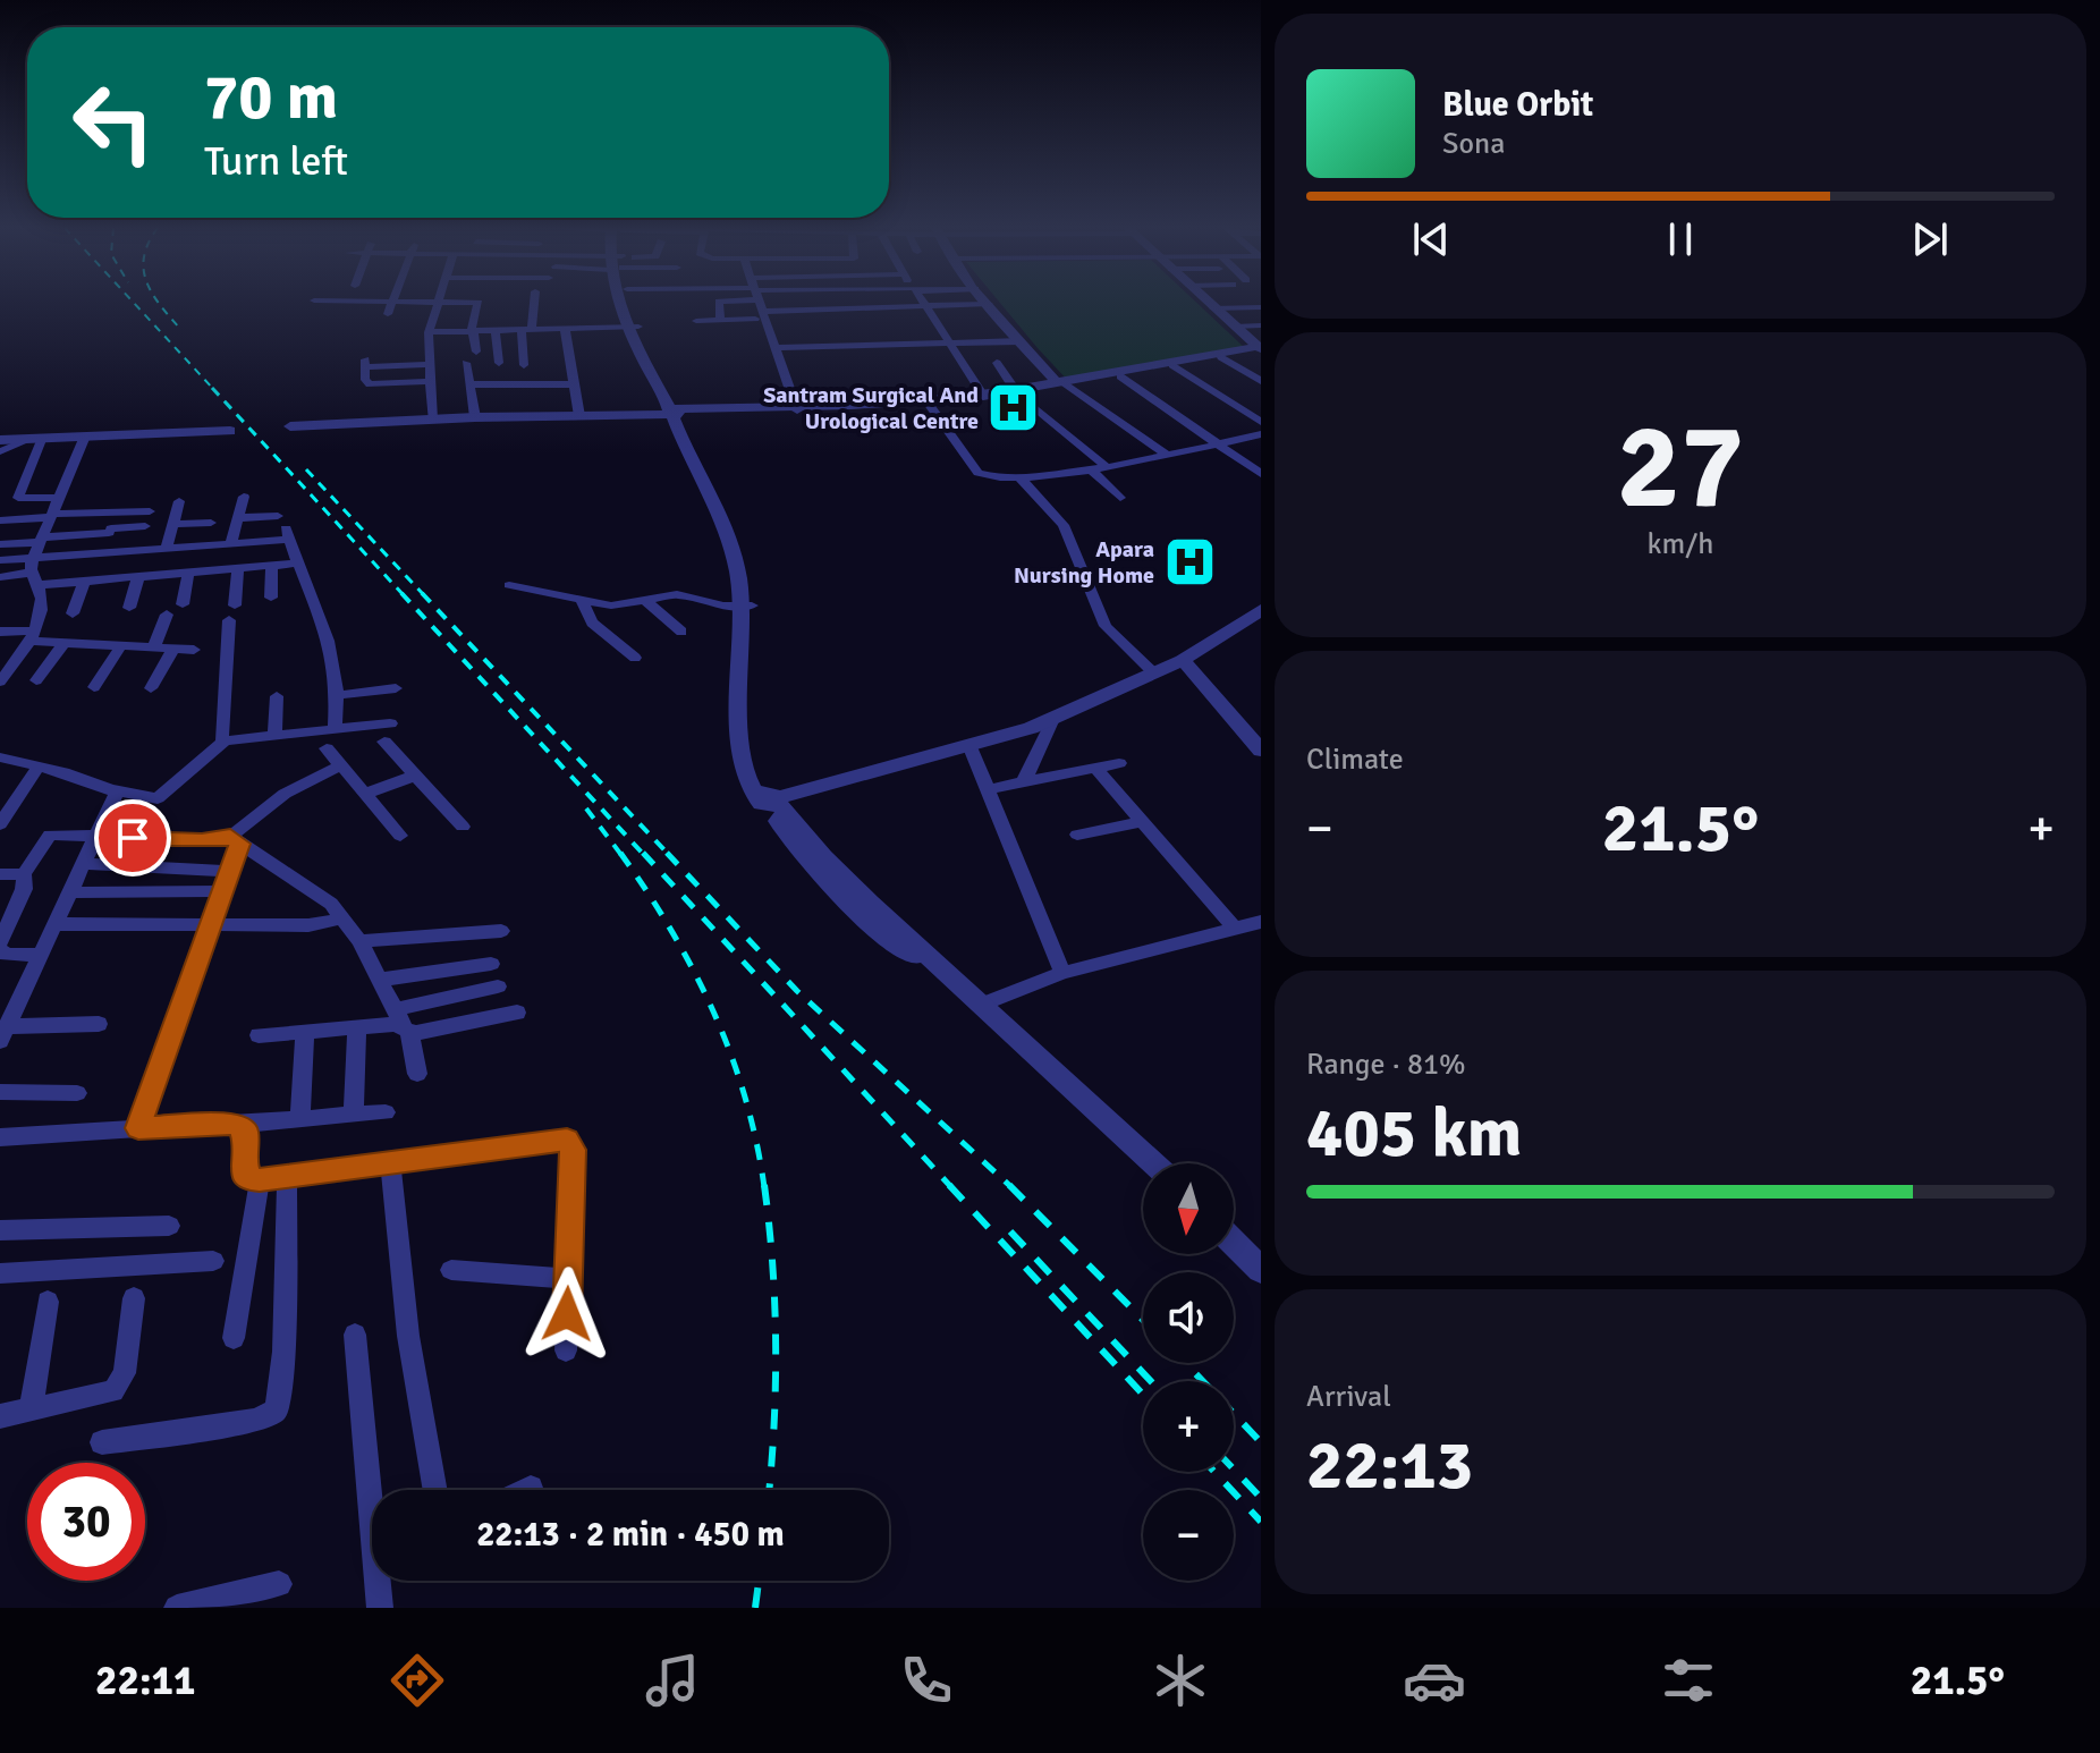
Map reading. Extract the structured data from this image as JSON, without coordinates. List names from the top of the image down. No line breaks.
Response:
{"places":{"hospital":["Santram Surgical And Urological Centre","Apara Nursing Home"]},"north":"bottom","page":{"turn":["70 m","Turn left"],"song":["Blue Orbit","Sona"],"tile":[["27","km/h"],"Climate",["Range · 81%","405 km"],["Arrival","22:13"]],"heat":["−","21.5°","+"],"map_buttons":["+","−"],"limit":"30","trip":"22:13 · 2 min · 450 m","tabs":["22:11","21.5°"]}}
